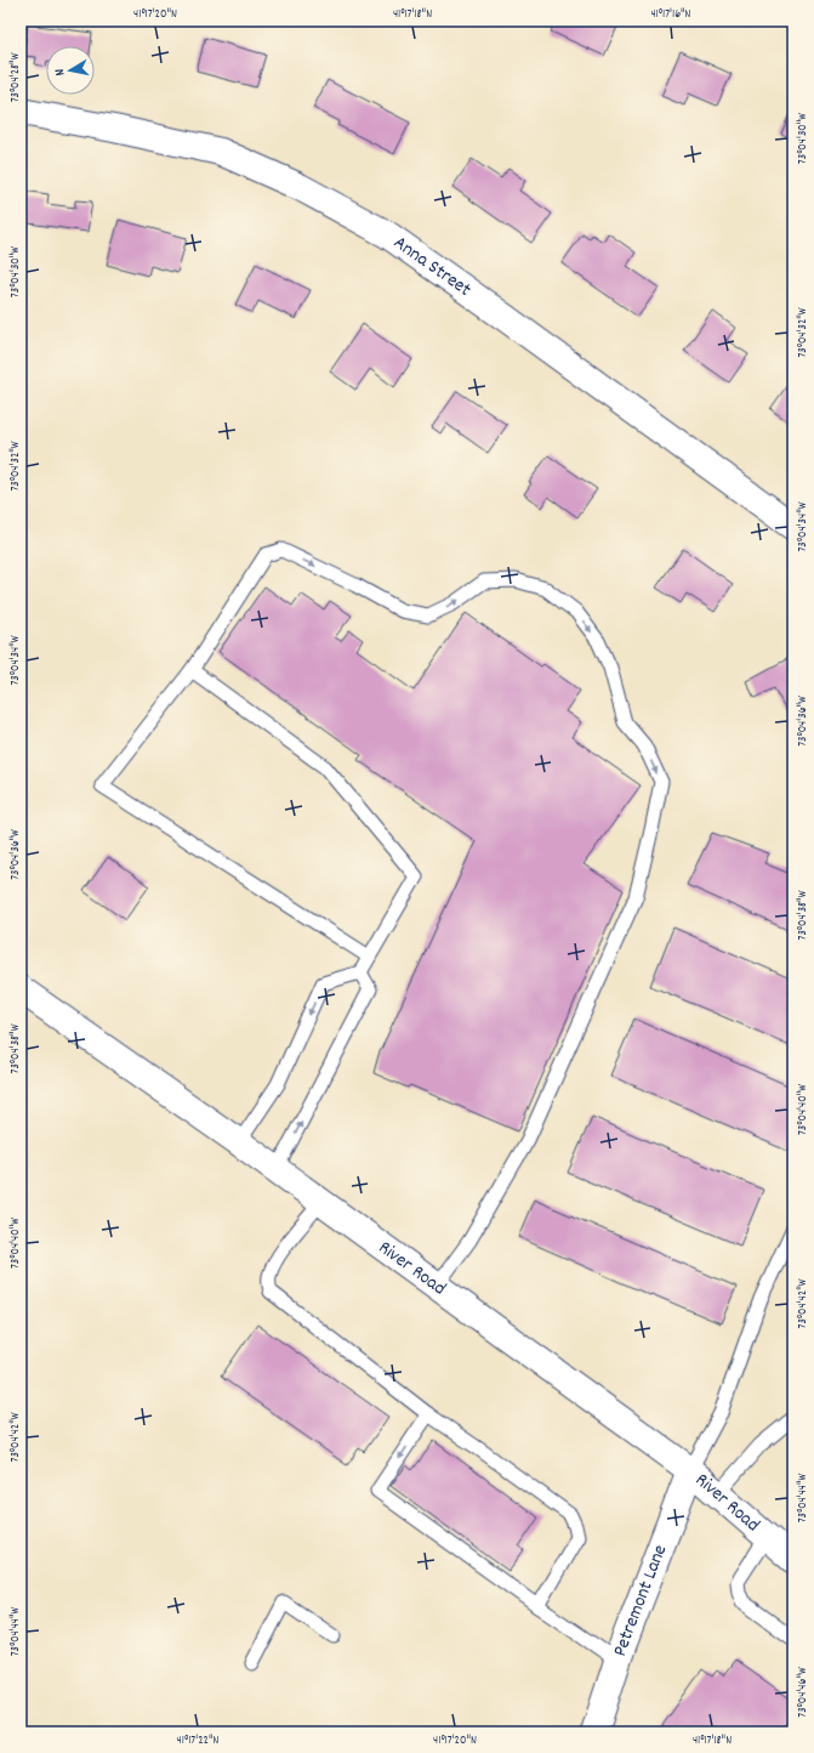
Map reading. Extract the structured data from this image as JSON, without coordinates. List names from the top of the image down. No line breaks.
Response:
{"streets":{"street":["Anna Street","River Road","Petremont Lane"]},"crossings":[["River Road","Petremont Lane"]],"north":"left","coordinates":["41°17'20\"N","41°17'18\"N","41°17'16\"N","73°04'28\"W","73°04'30\"W","73°04'32\"W","73°04'34\"W","73°04'36\"W","73°04'38\"W","73°04'40\"W","73°04'42\"W","73°04'44\"W","73°04'46\"W","41°17'22\"N"]}
